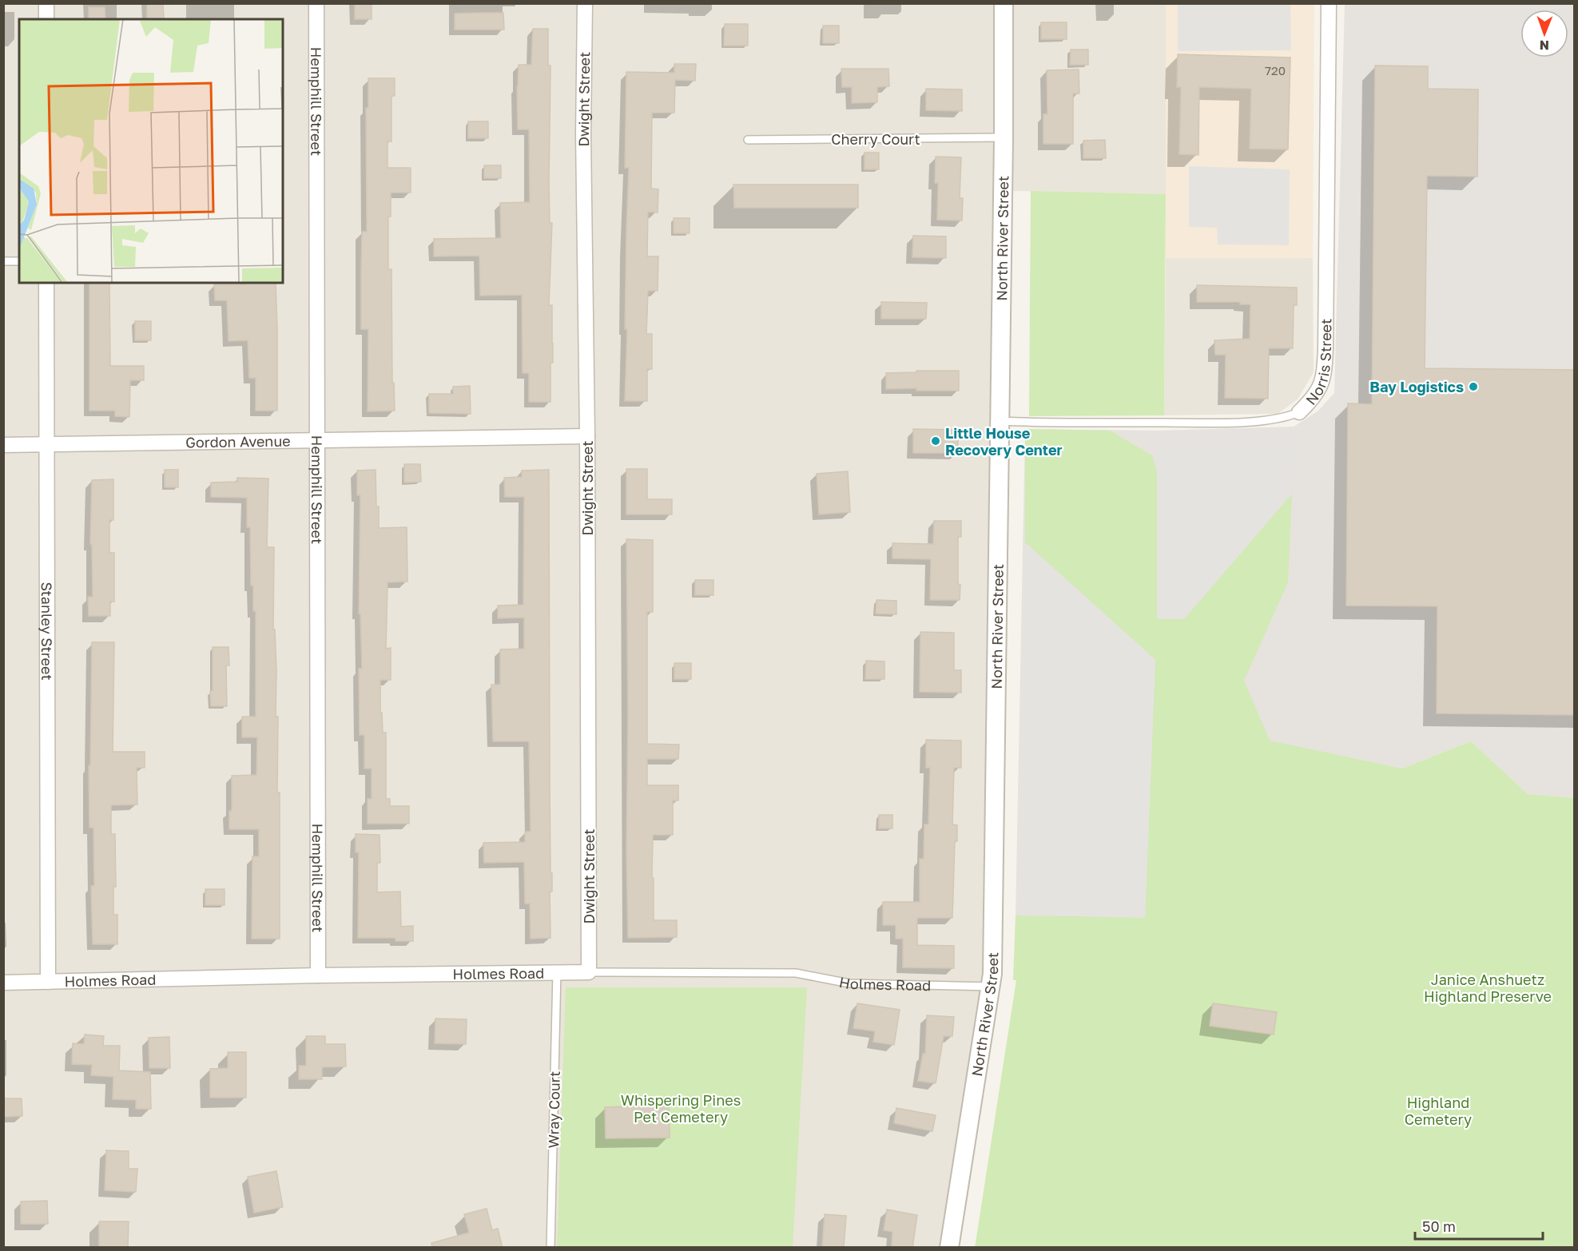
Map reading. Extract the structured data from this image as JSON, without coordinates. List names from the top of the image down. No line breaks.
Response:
{"streets":{"street":["Dwight Street","Hemphill Street","North River Street","Norris Street","Gordon Avenue","Stanley Street","Holmes Road"],"lane":["Cherry Court","Wray Court"]},"crossings":[["Dwight Street","Gordon Avenue"],["Dwight Street","Holmes Road"],["Hemphill Street","Gordon Avenue"],["Hemphill Street","Holmes Road"],["Cherry Court","North River Street"],["North River Street","Norris Street"],["North River Street","Holmes Road"],["Gordon Avenue","Stanley Street"],["Stanley Street","Holmes Road"],["Holmes Road","Wray Court"]],"parks":["Janice Anshuetz Highland Preserve","Whispering Pines Pet Cemetery","Highland Cemetery"],"places":["Bay Logistics","Little House Recovery Center"],"house_numbers":["720"],"scale_bar":"50 m","north":"bottom"}
